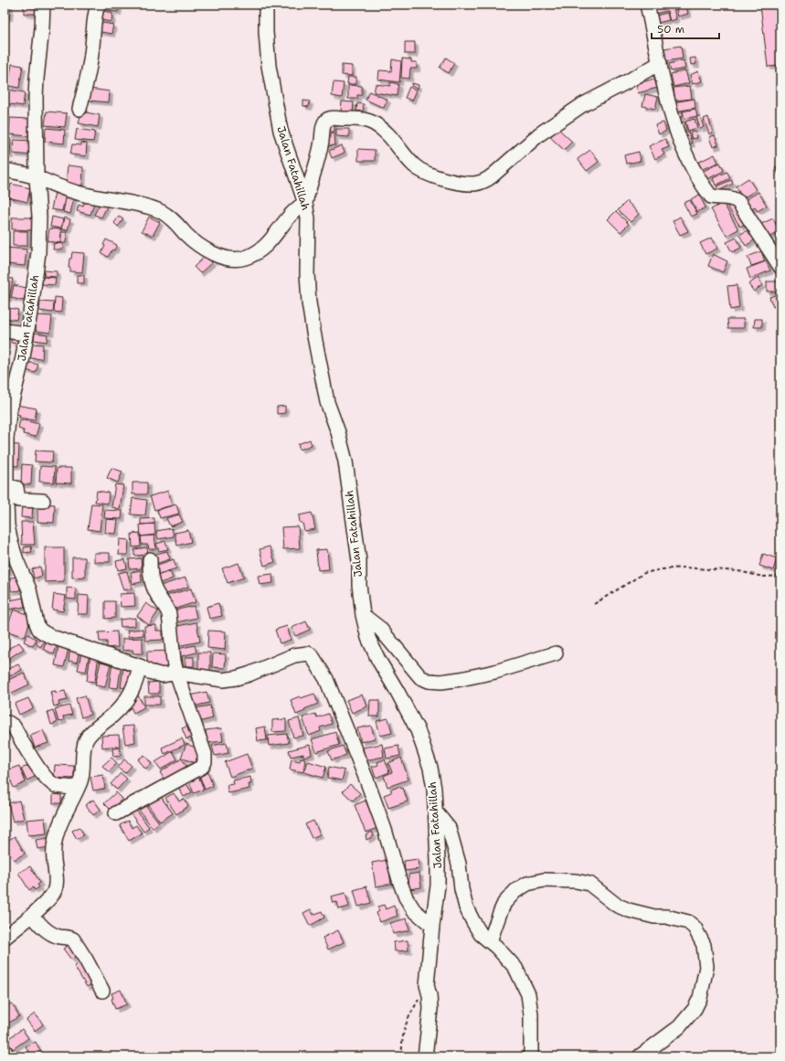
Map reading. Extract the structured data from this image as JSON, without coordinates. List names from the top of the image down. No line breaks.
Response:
{"streets":{"street":["Jalan Fatahillah"]},"scale_bar":"50 m"}
